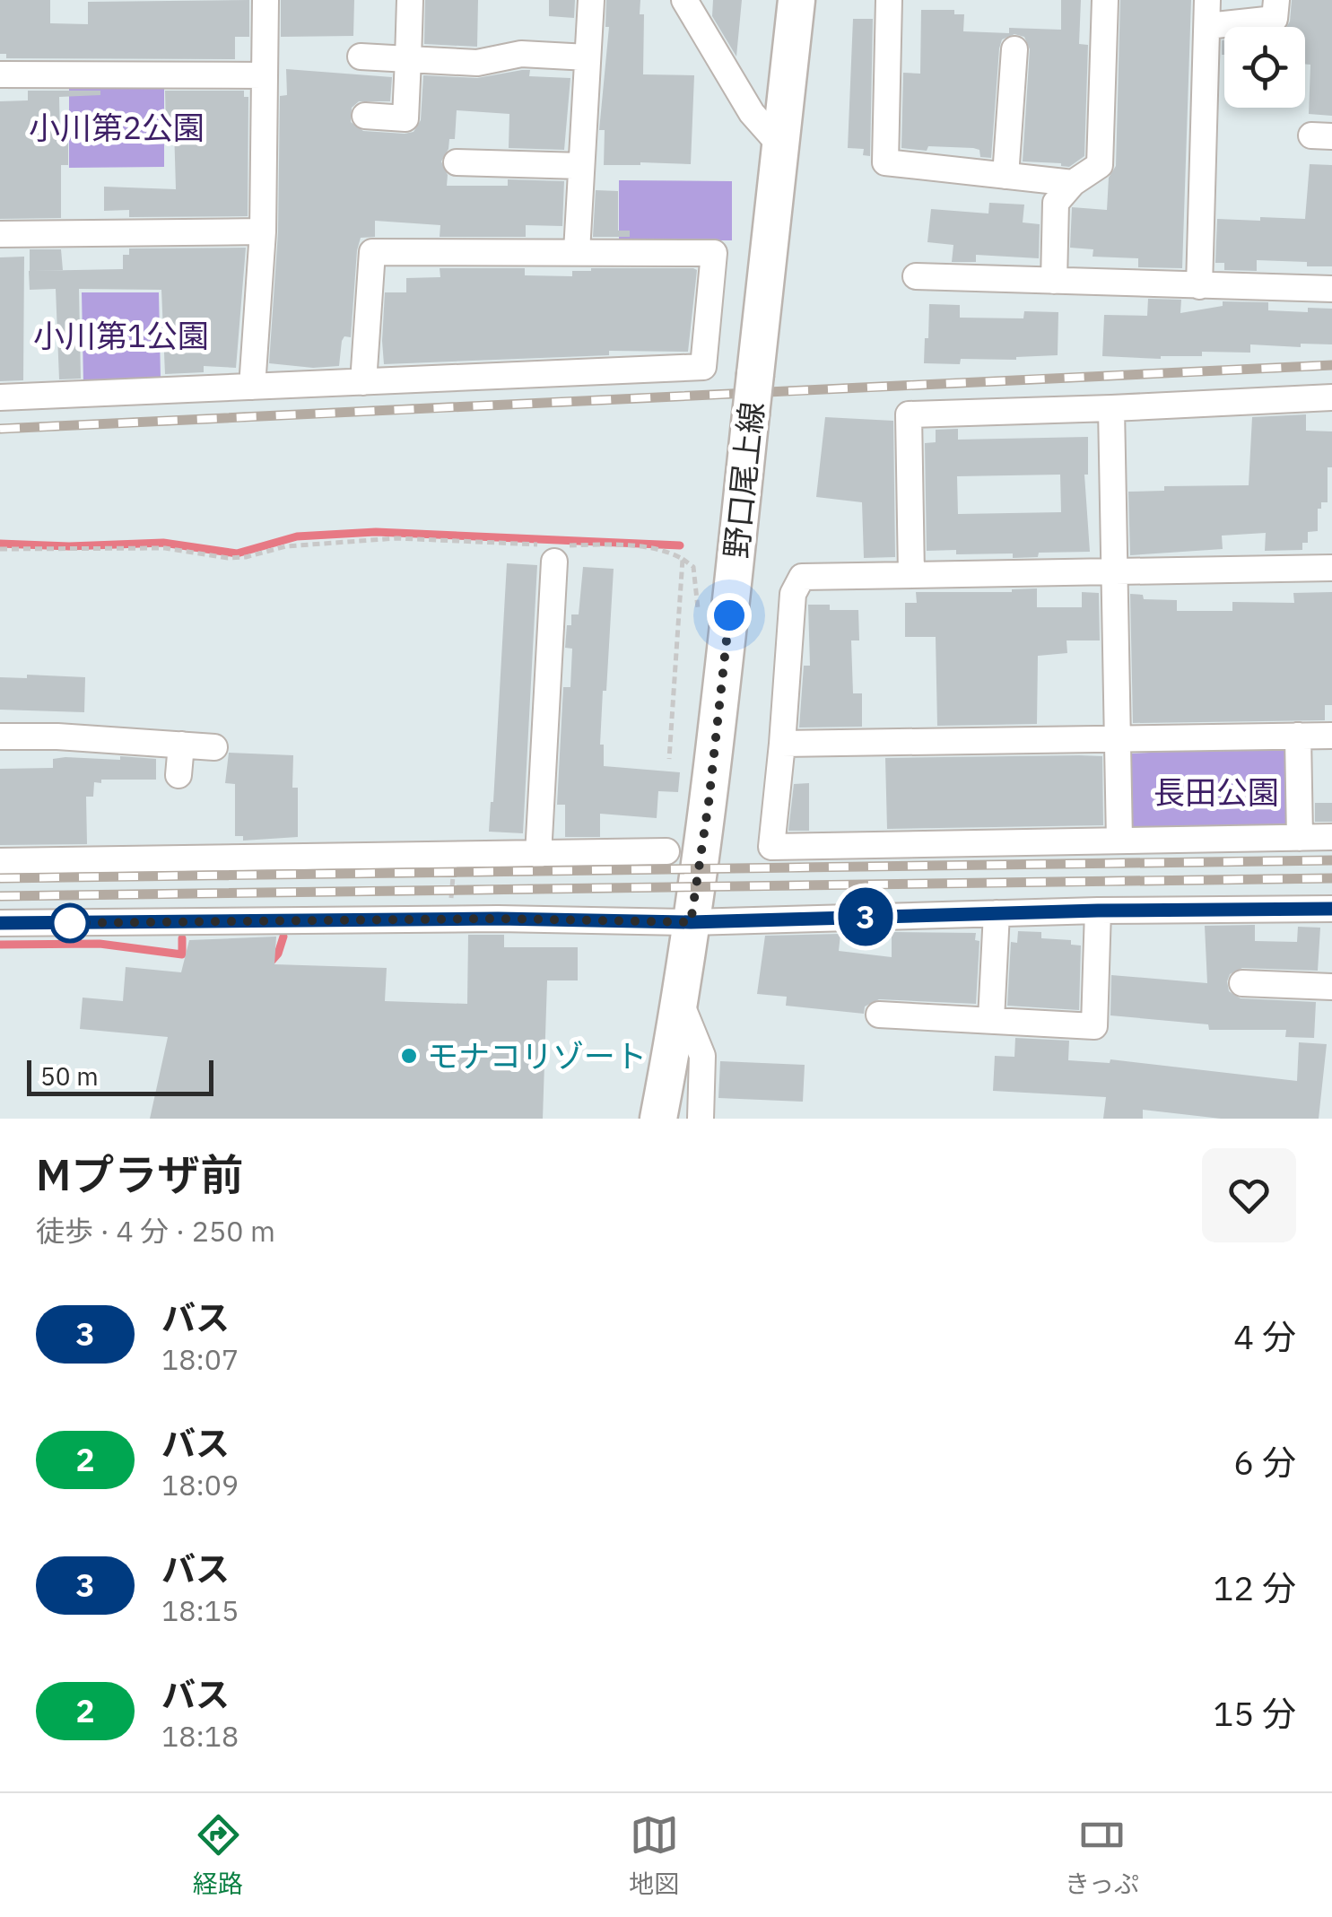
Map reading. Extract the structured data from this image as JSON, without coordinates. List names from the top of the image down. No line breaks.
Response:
{"streets":{"main road":["野口尾上線"]},"parks":["小川第2公園","小川第1公園","長田公園"],"places":["モナコリゾート"],"lines":["bus line 3"],"scale_bar":"50 m","page":{"on_map":"3","scale":"50 m","heading":["Mプラザ前","徒歩 · 4 分 · 250 m"],"list":[{"mark":"3","name":"バス","note":"18:07","value":"4 分"},{"mark":"2","name":"バス","note":"18:09","value":"6 分"},{"mark":"3","name":"バス","note":"18:15","value":"12 分"},{"mark":"2","name":"バス","note":"18:18","value":"15 分"}],"tabs":["経路","地図","きっぷ"]}}
